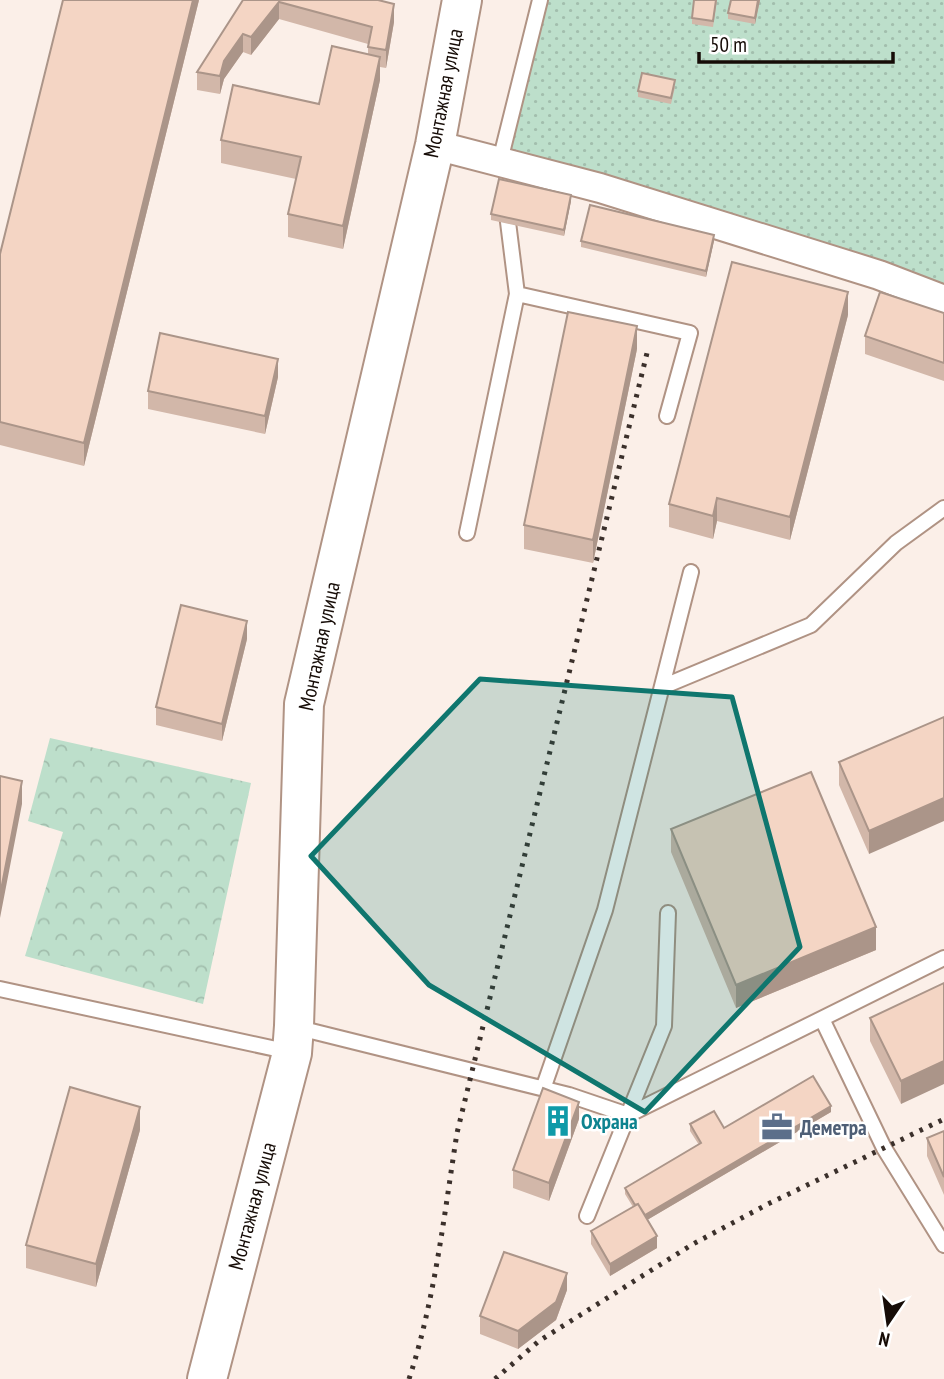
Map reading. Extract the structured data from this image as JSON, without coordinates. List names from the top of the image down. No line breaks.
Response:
{"streets":{"street":["Монтажная улица"]},"places":{"building":["Охрана"],"office":["Деметра"]},"scale_bar":"50 m","north":"bottom"}
